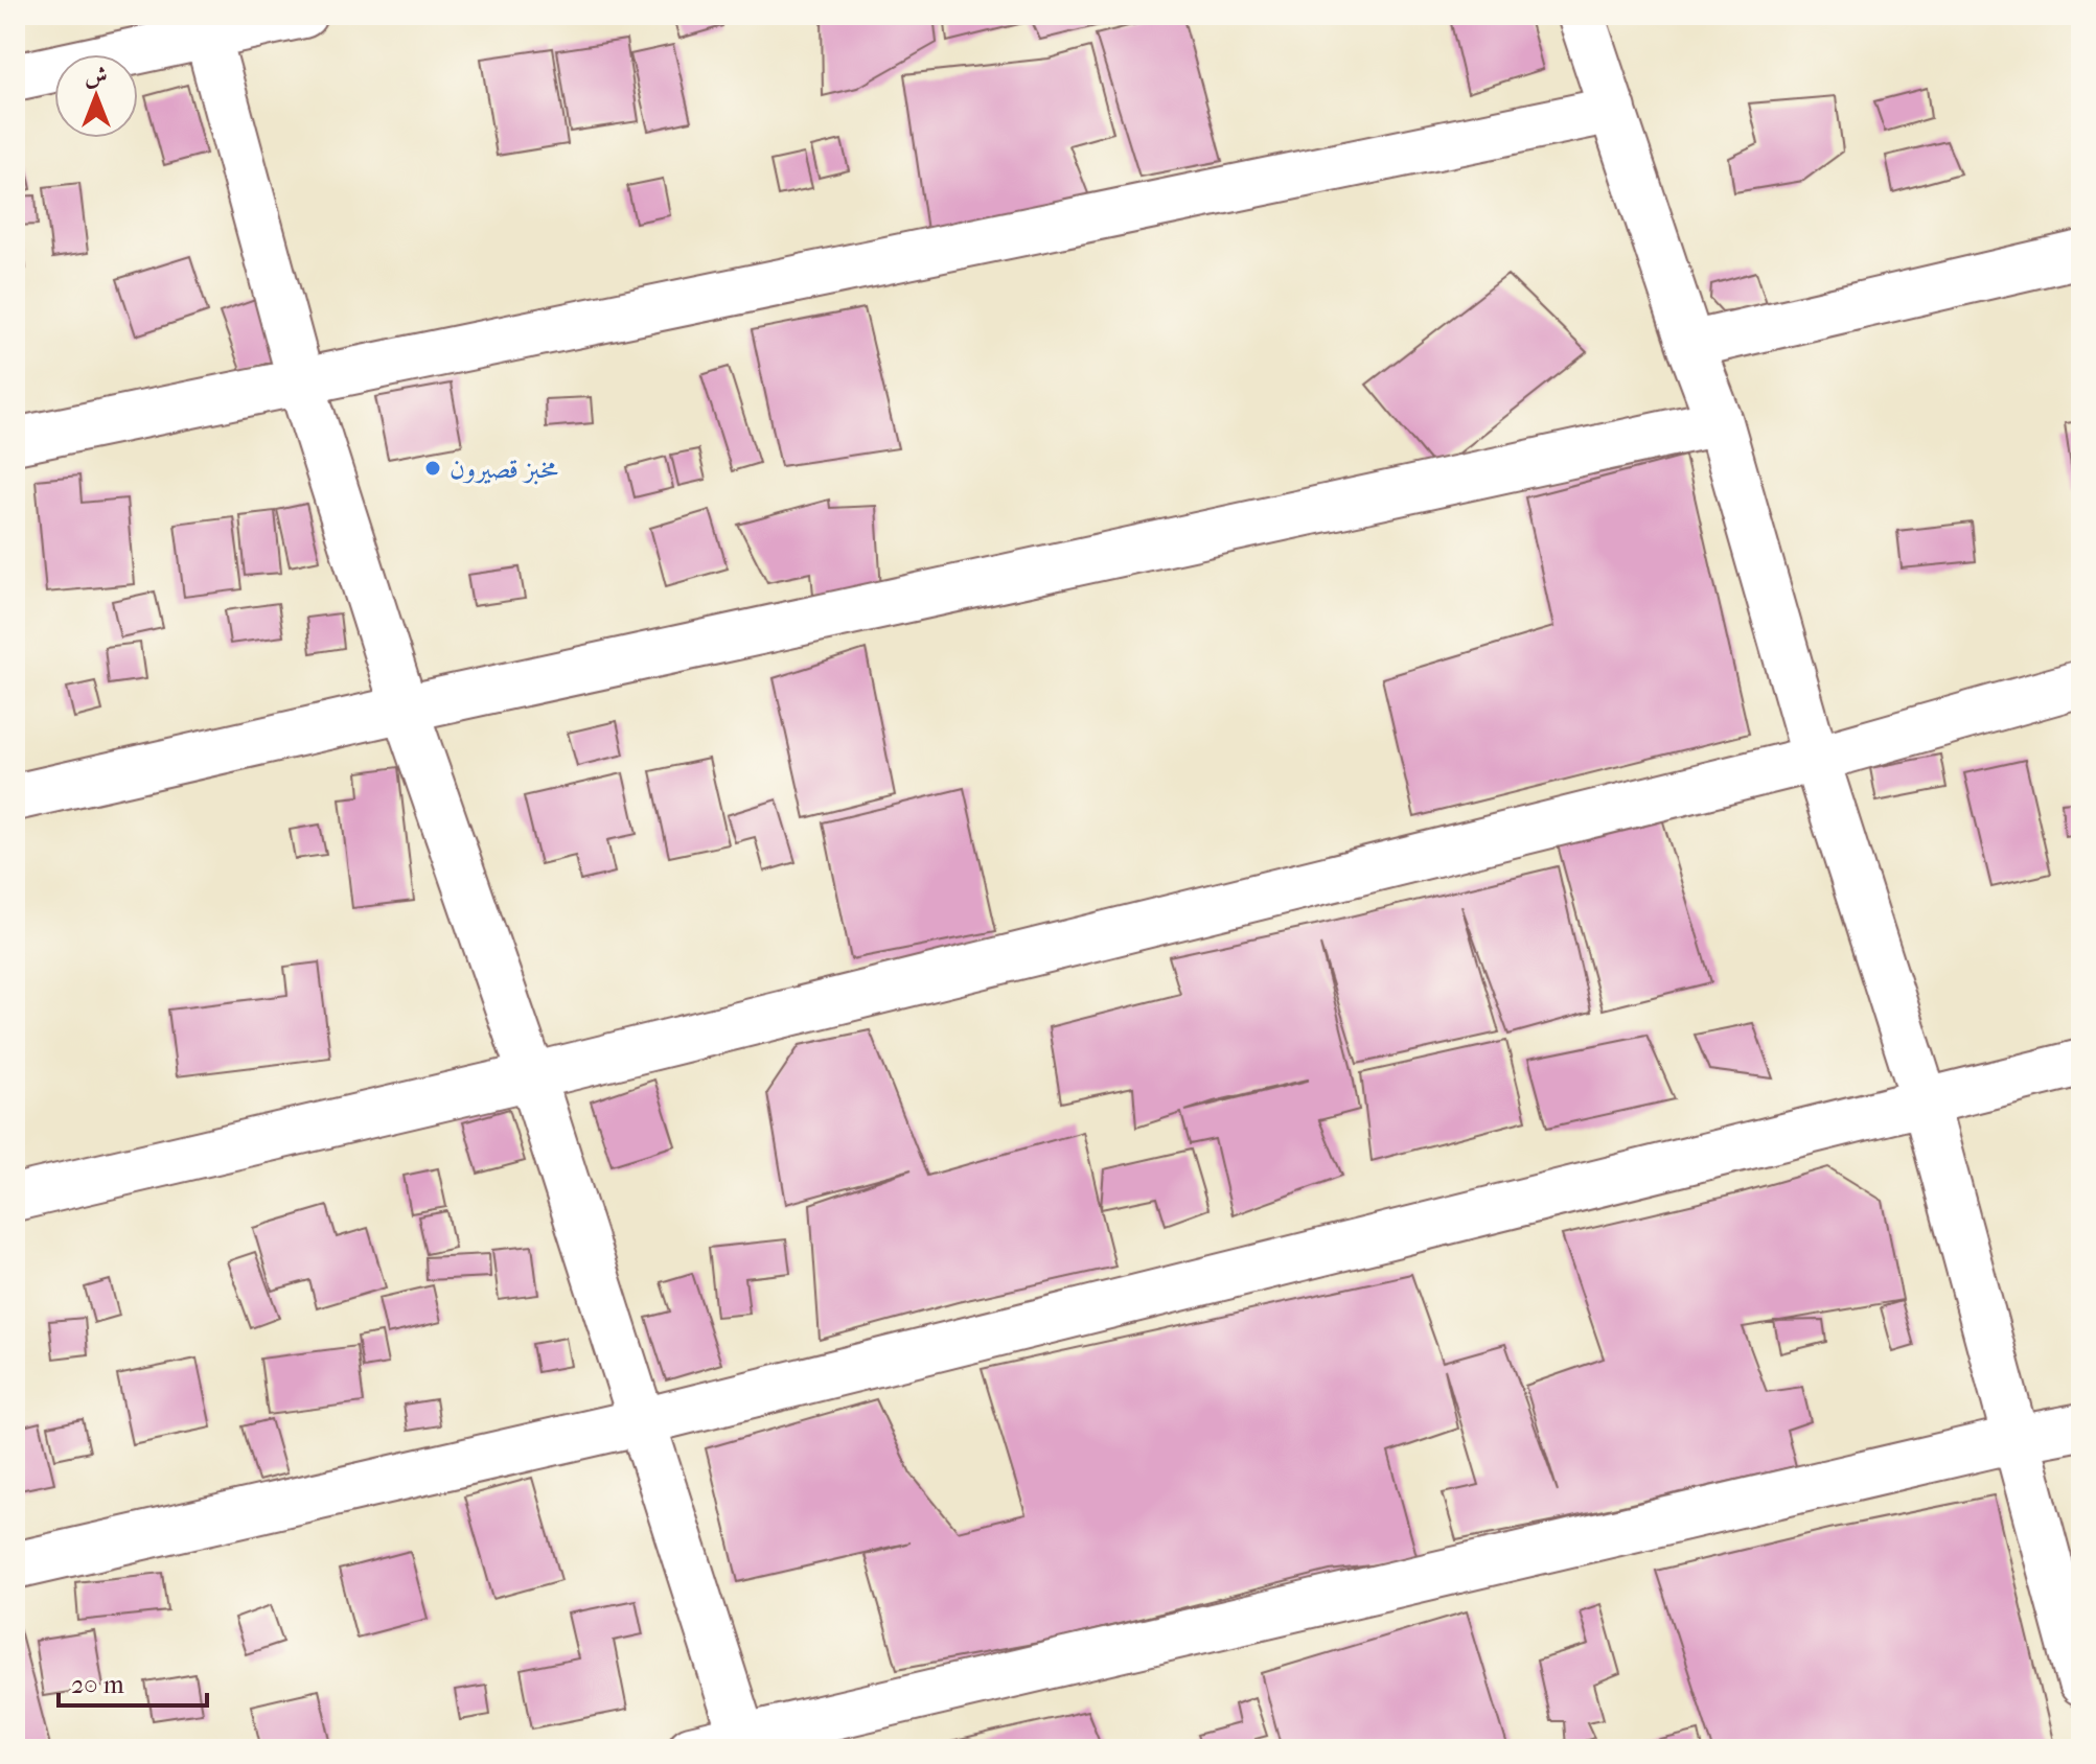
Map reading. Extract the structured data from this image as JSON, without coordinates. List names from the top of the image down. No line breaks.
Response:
{"places":["مخبز قصيرون"],"scale_bar":"20 m","north":"top"}
